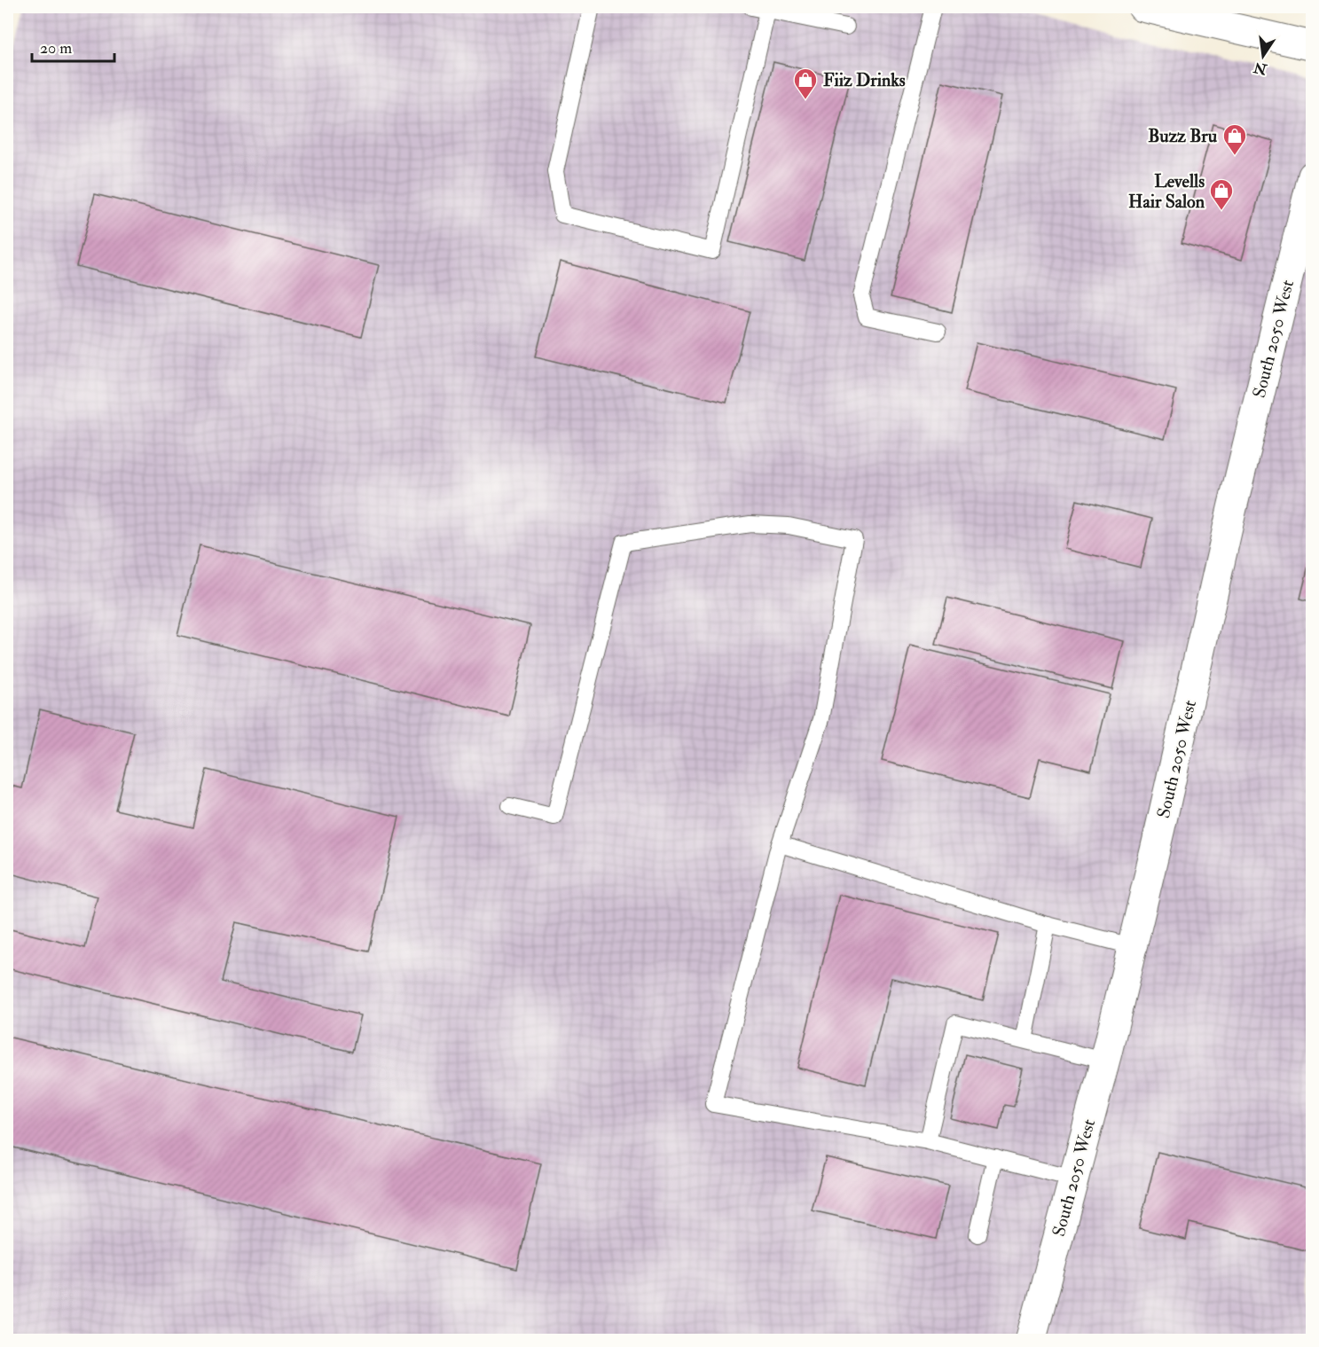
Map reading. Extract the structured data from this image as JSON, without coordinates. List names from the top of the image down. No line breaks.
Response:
{"streets":{"street":["South 2050 West"]},"places":{"shop":["Fiiz Drinks","Buzz Bru","Levells Hair Salon"]},"scale_bar":"20 m","north":"bottom"}
